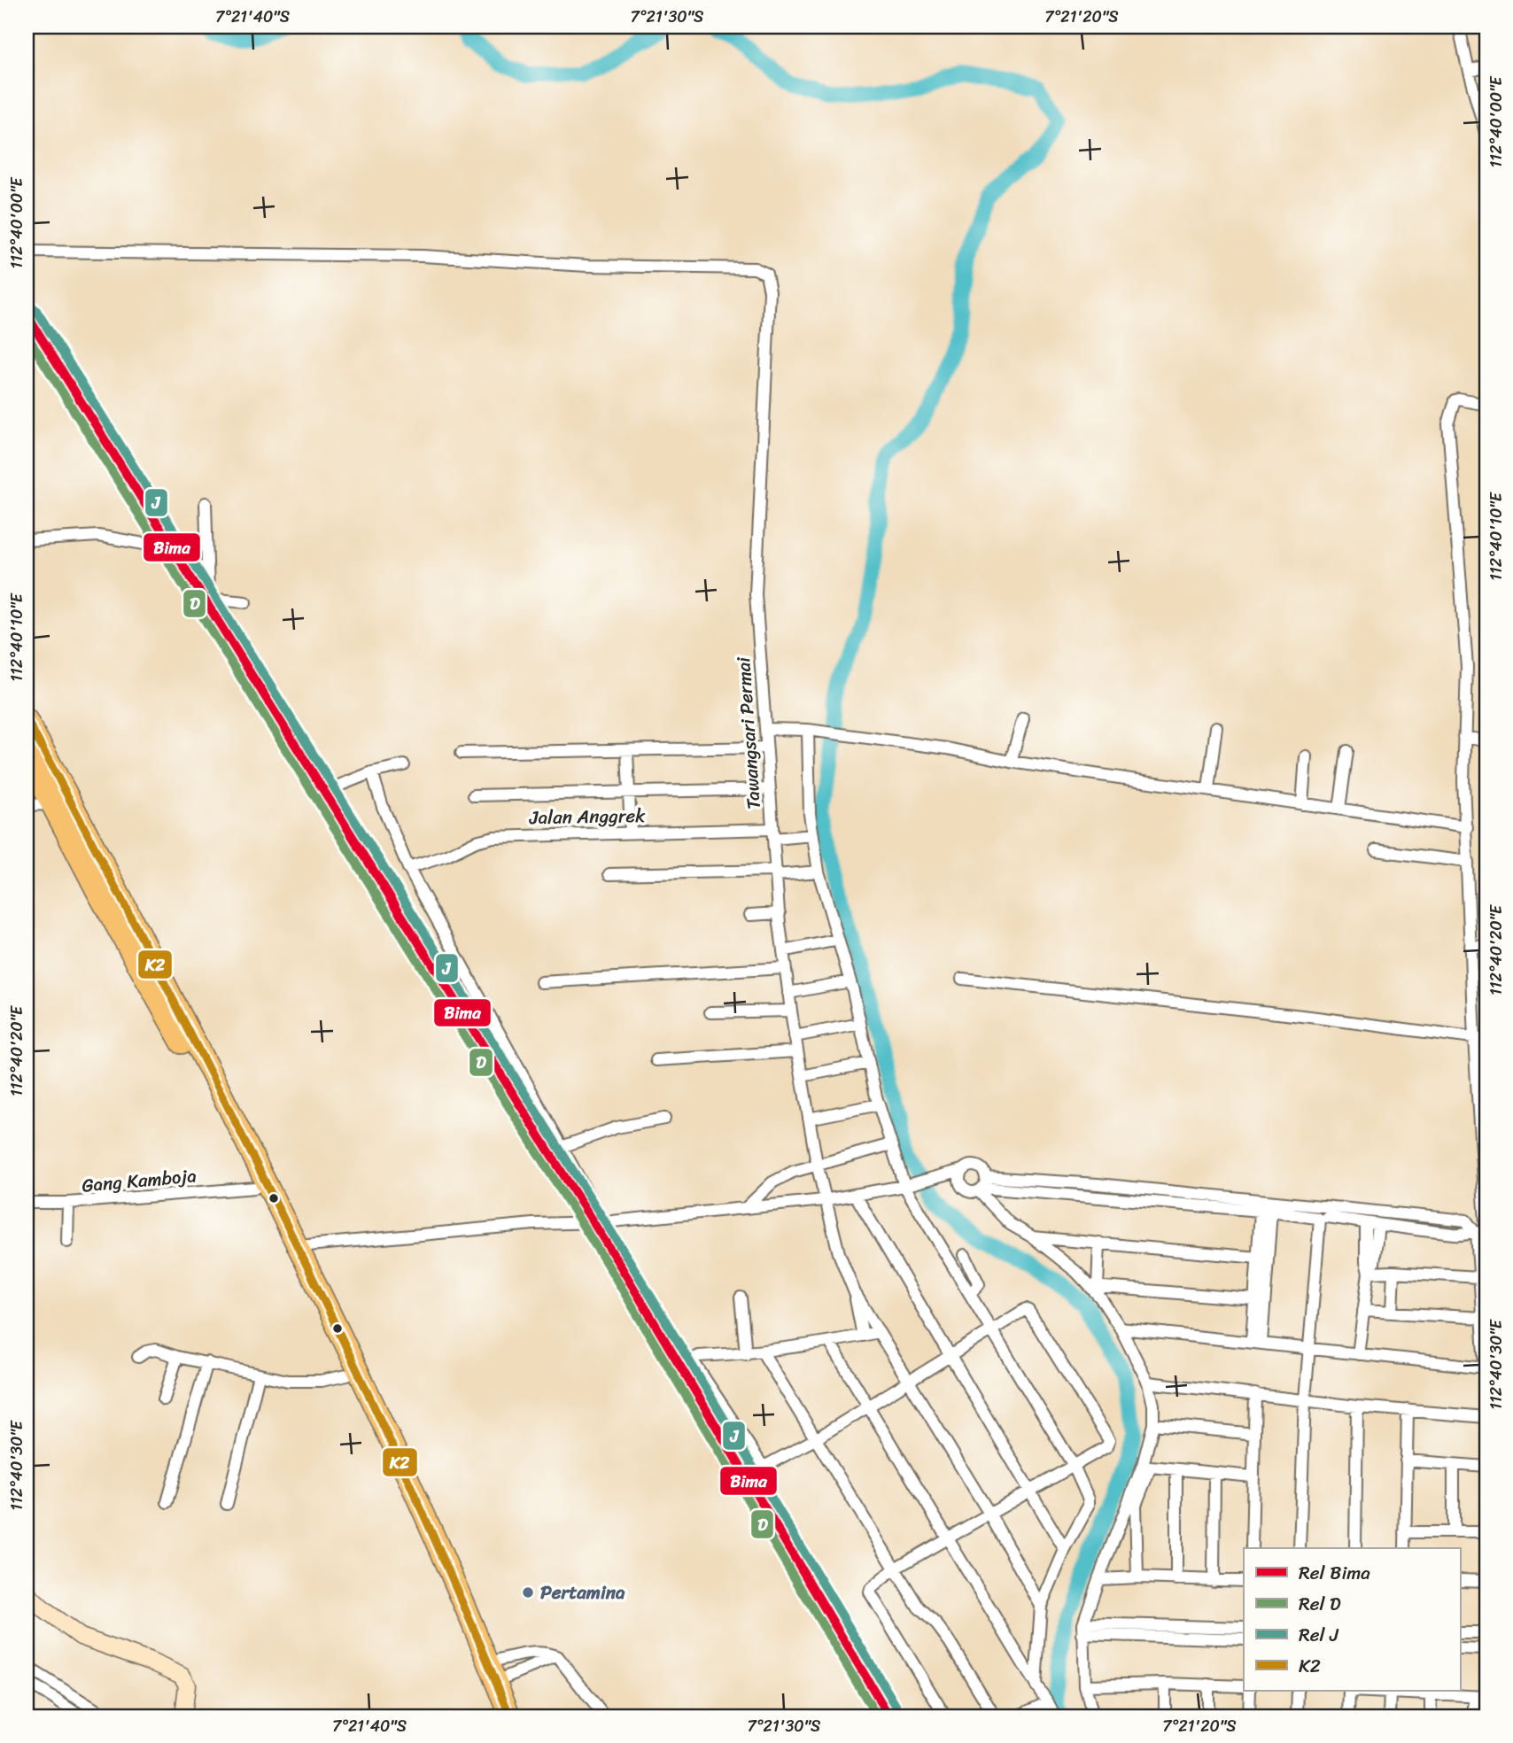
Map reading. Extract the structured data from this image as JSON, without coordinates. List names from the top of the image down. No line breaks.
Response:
{"streets":{"street":["Tawangsari Permai","Jalan Anggrek","Gang Kamboja"]},"crossings":[["Tawangsari Permai","Jalan Anggrek"]],"places":["Pertamina"],"lines":["rail line J","rail line Bima","rail line D","transit line K2"],"legend":["Rel Bima","Rel D","Rel J","K2"],"coordinates":["7°21'40\"S","7°21'30\"S","7°21'20\"S","112°40'00\"E","112°40'10\"E","112°40'20\"E","112°40'30\"E"]}
